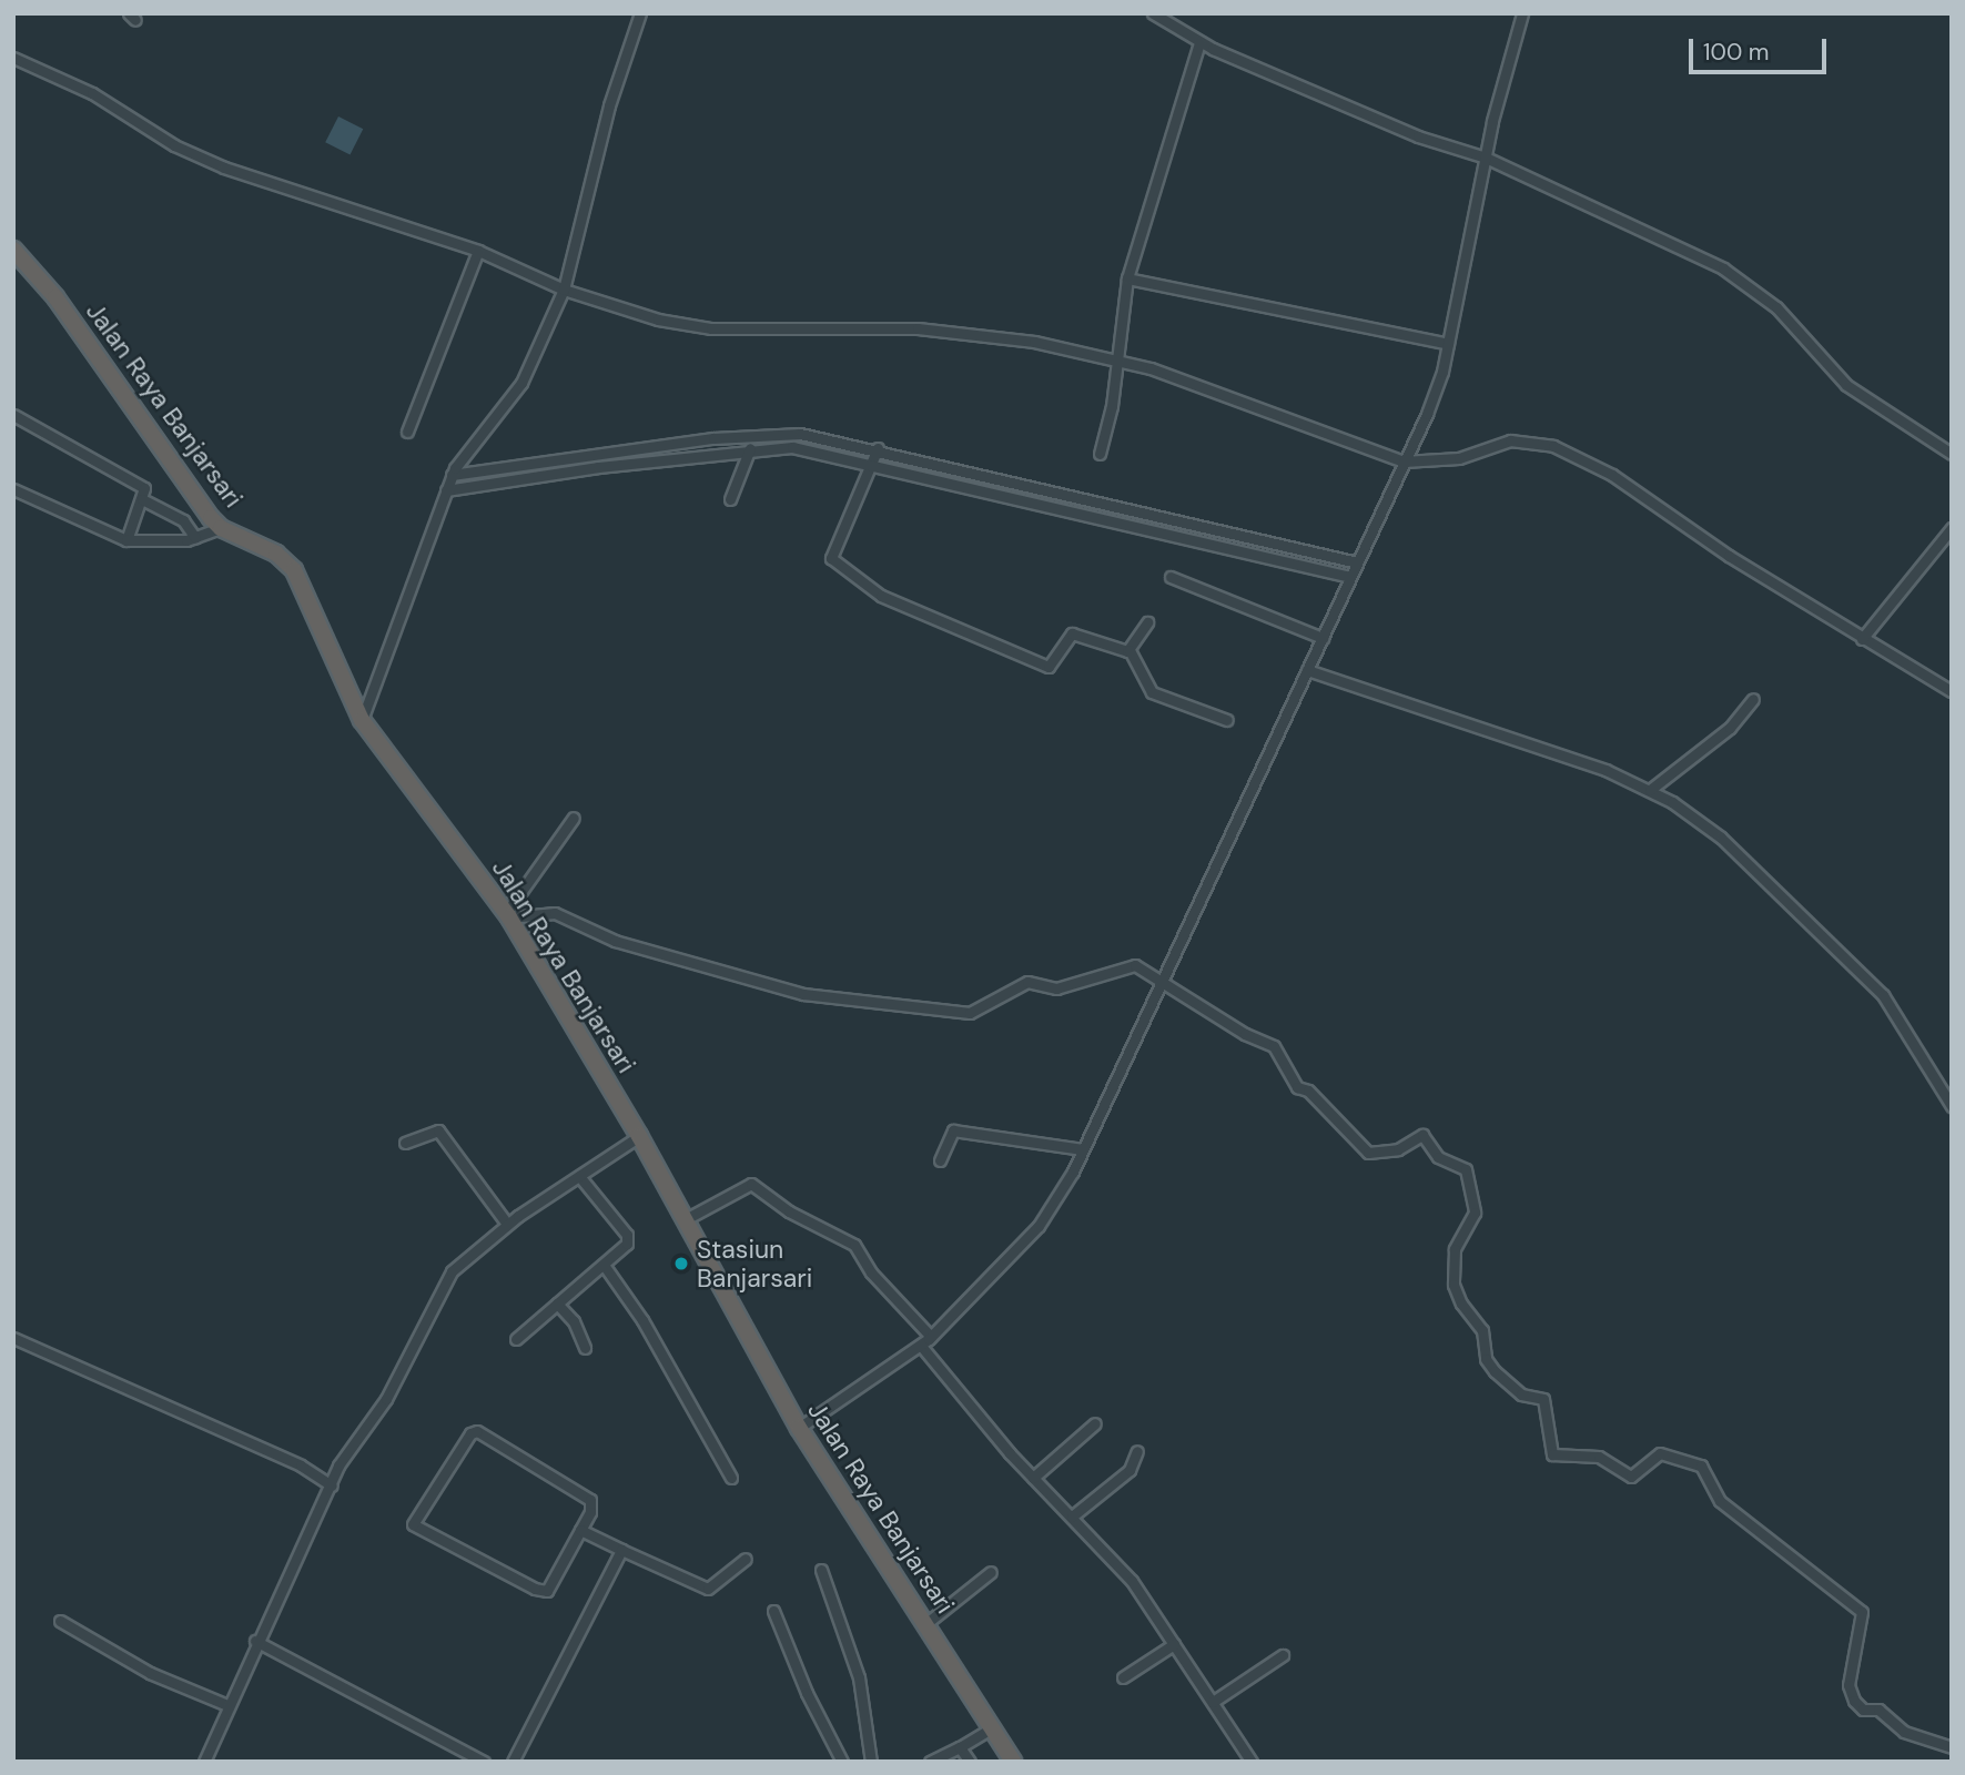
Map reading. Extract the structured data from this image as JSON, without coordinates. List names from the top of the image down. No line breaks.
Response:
{"streets":{"highway":["Jalan Raya Banjarsari"]},"places":["Stasiun Banjarsari"],"scale_bar":"100 m"}
